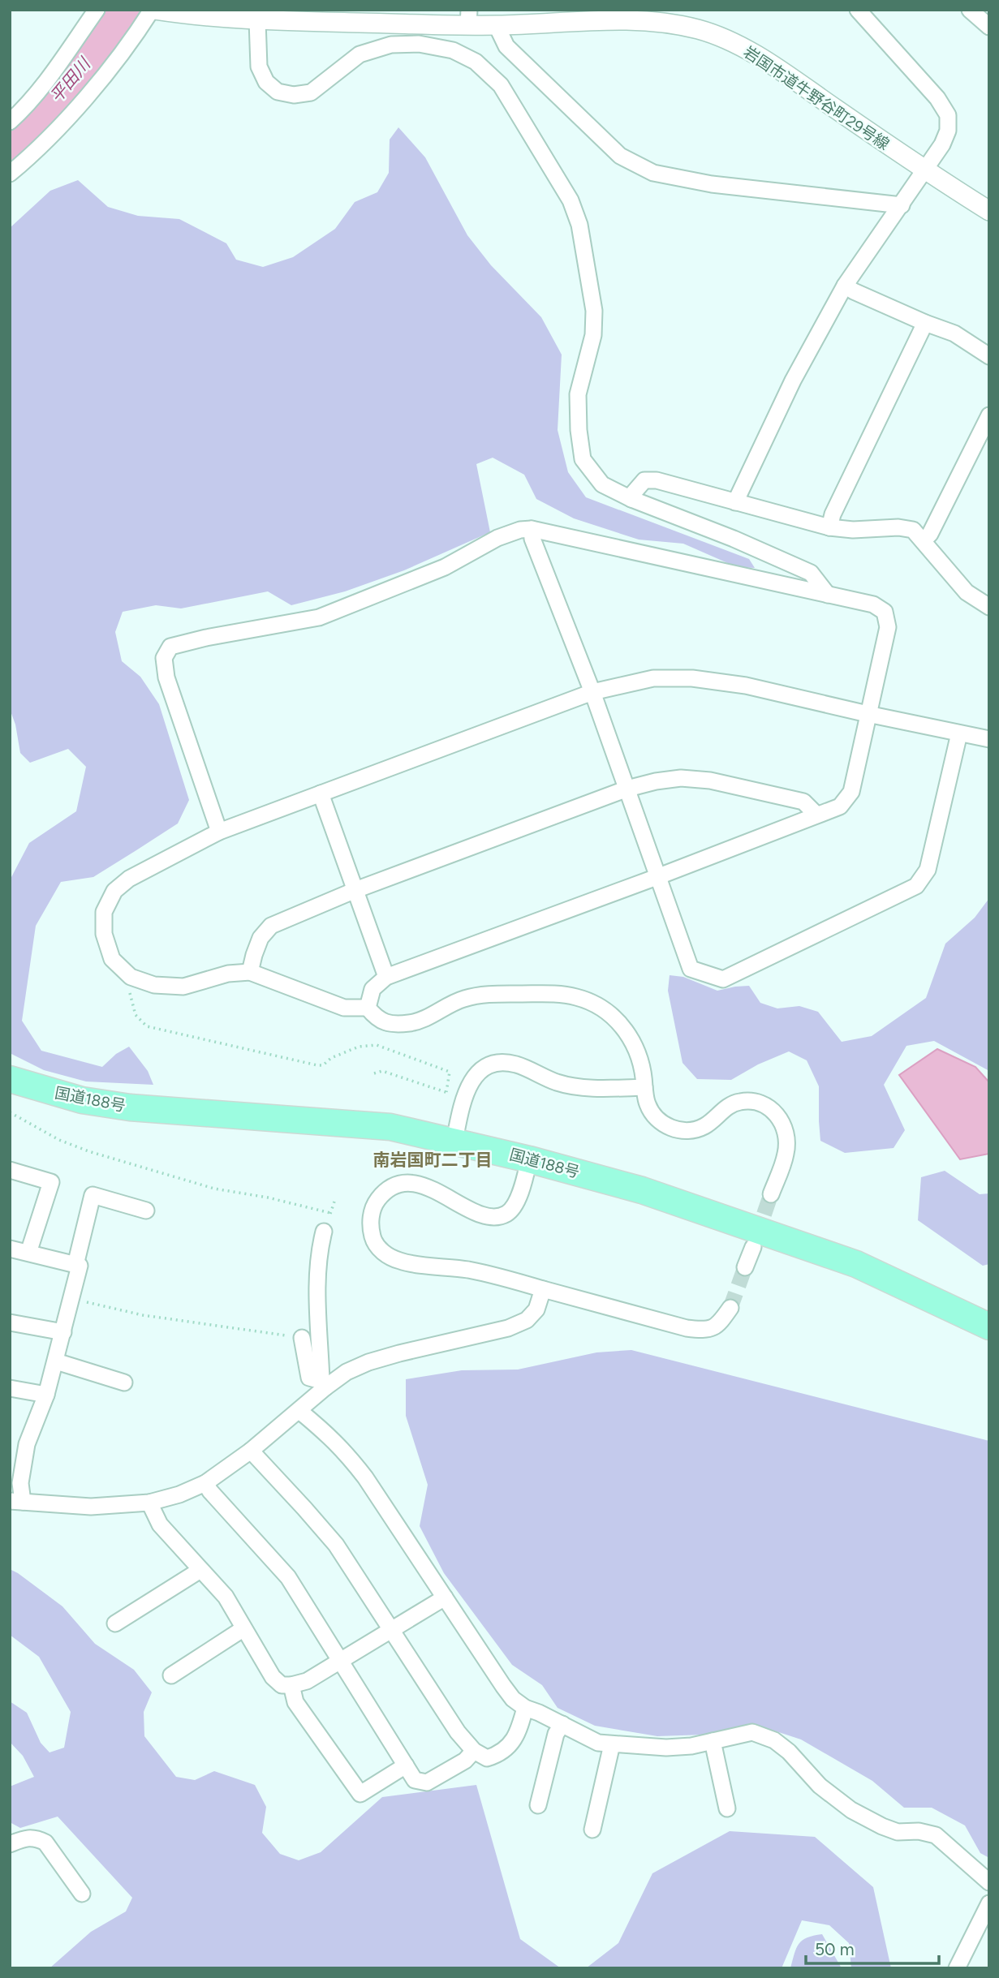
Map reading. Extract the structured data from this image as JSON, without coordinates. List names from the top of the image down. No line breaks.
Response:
{"streets":{"highway":["国道188号"],"street":["岩国市道牛野谷町29号線"]},"districts":["南岩国町二丁目"],"water":["平田川"],"scale_bar":"50 m"}
